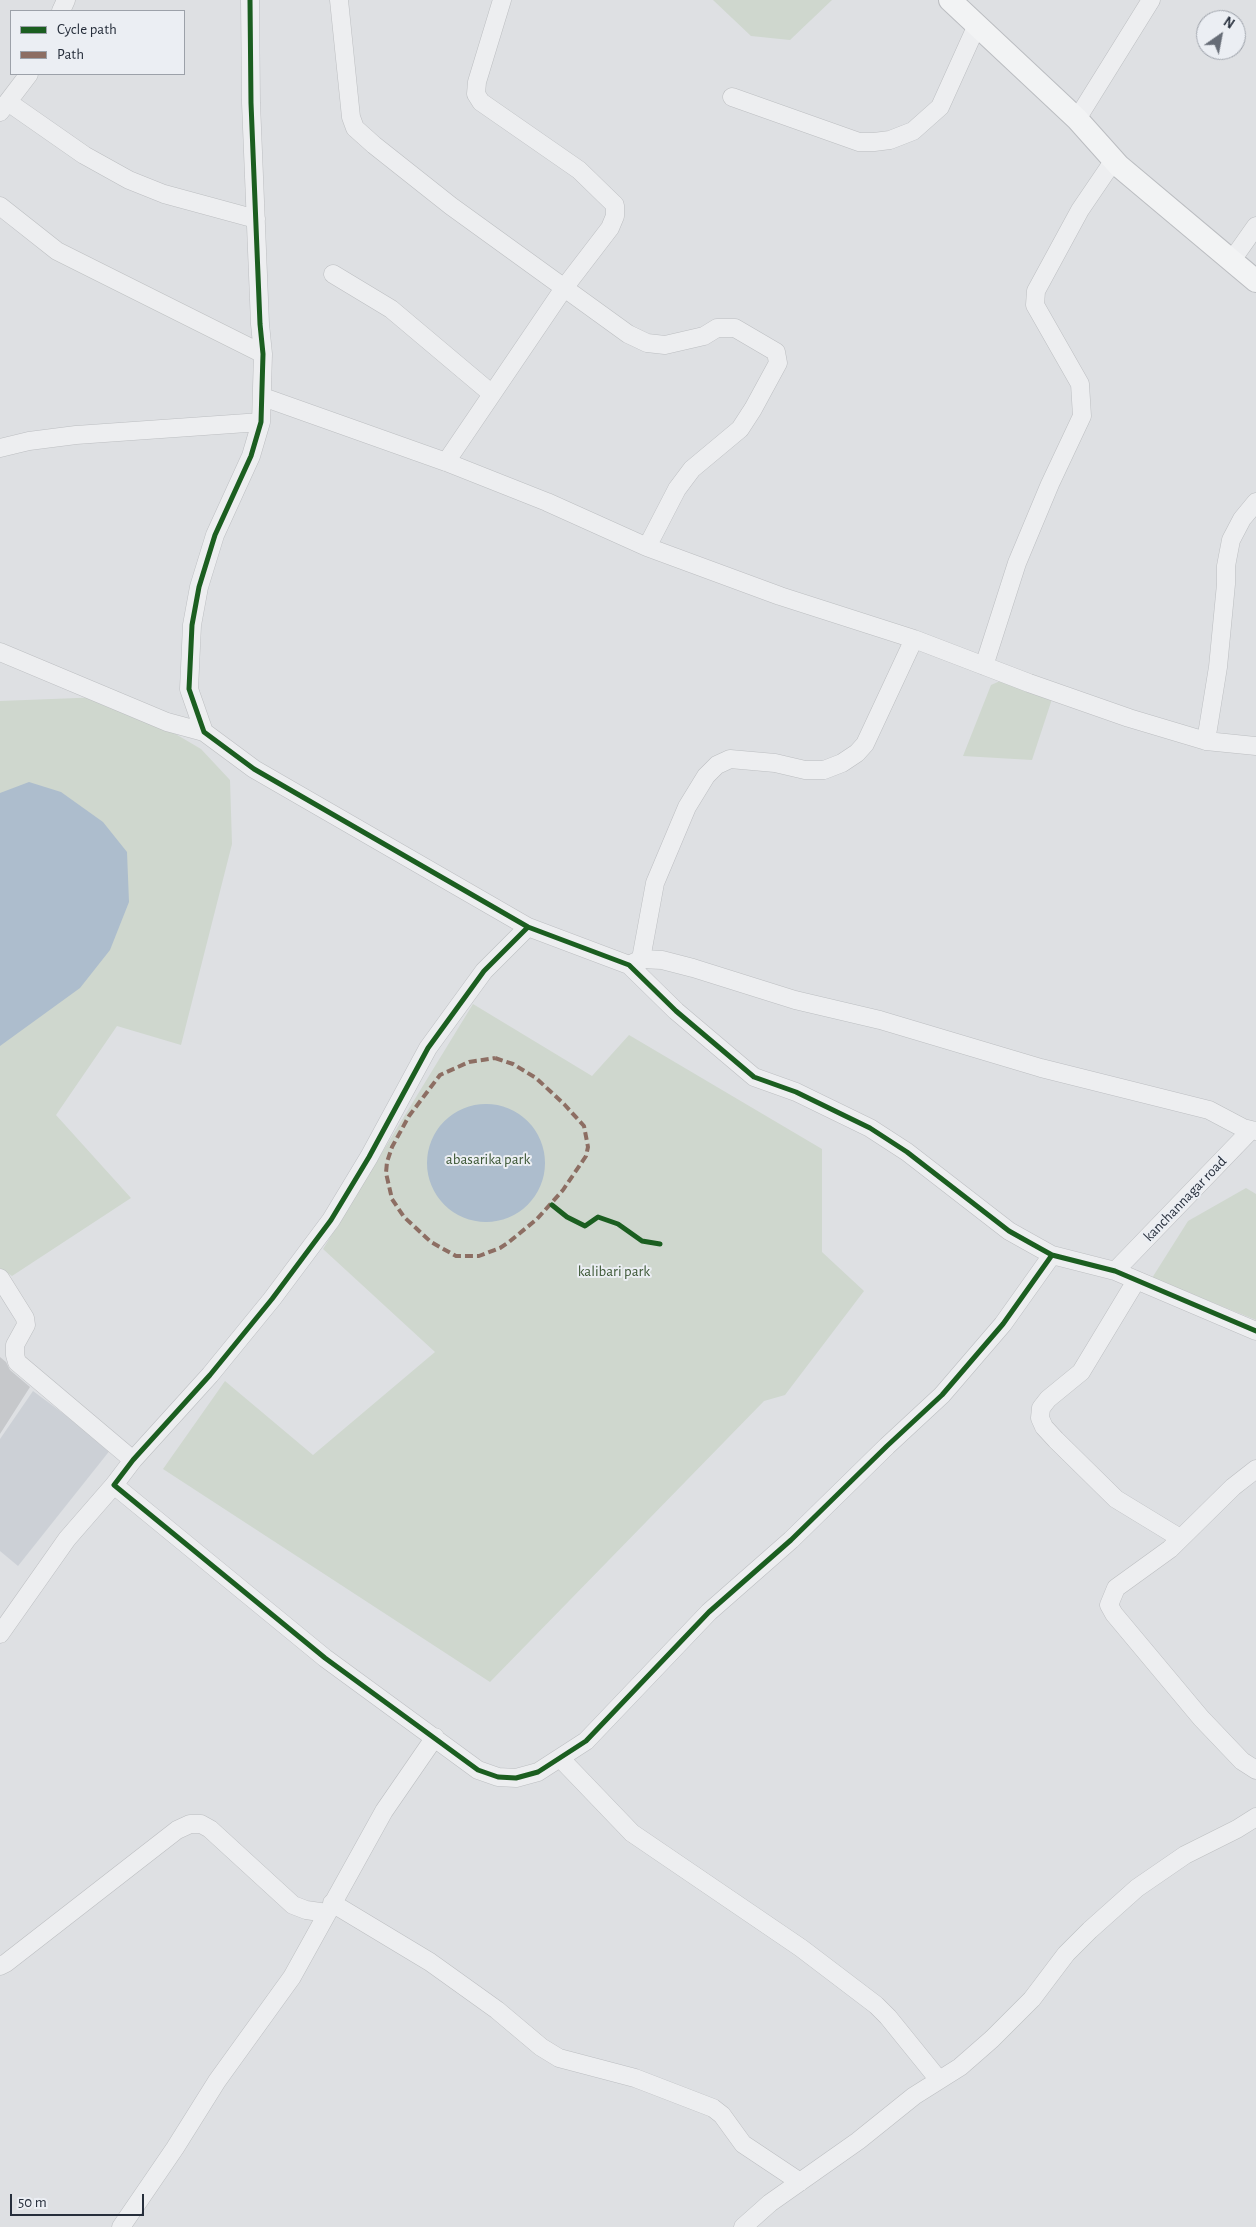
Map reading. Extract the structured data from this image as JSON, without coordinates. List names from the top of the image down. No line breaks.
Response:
{"streets":{"street":["kanchannagar road"]},"parks":["abasarika park","kalibari park"],"legend":["Cycle path","Path"],"scale_bar":"50 m","north":"top right"}
